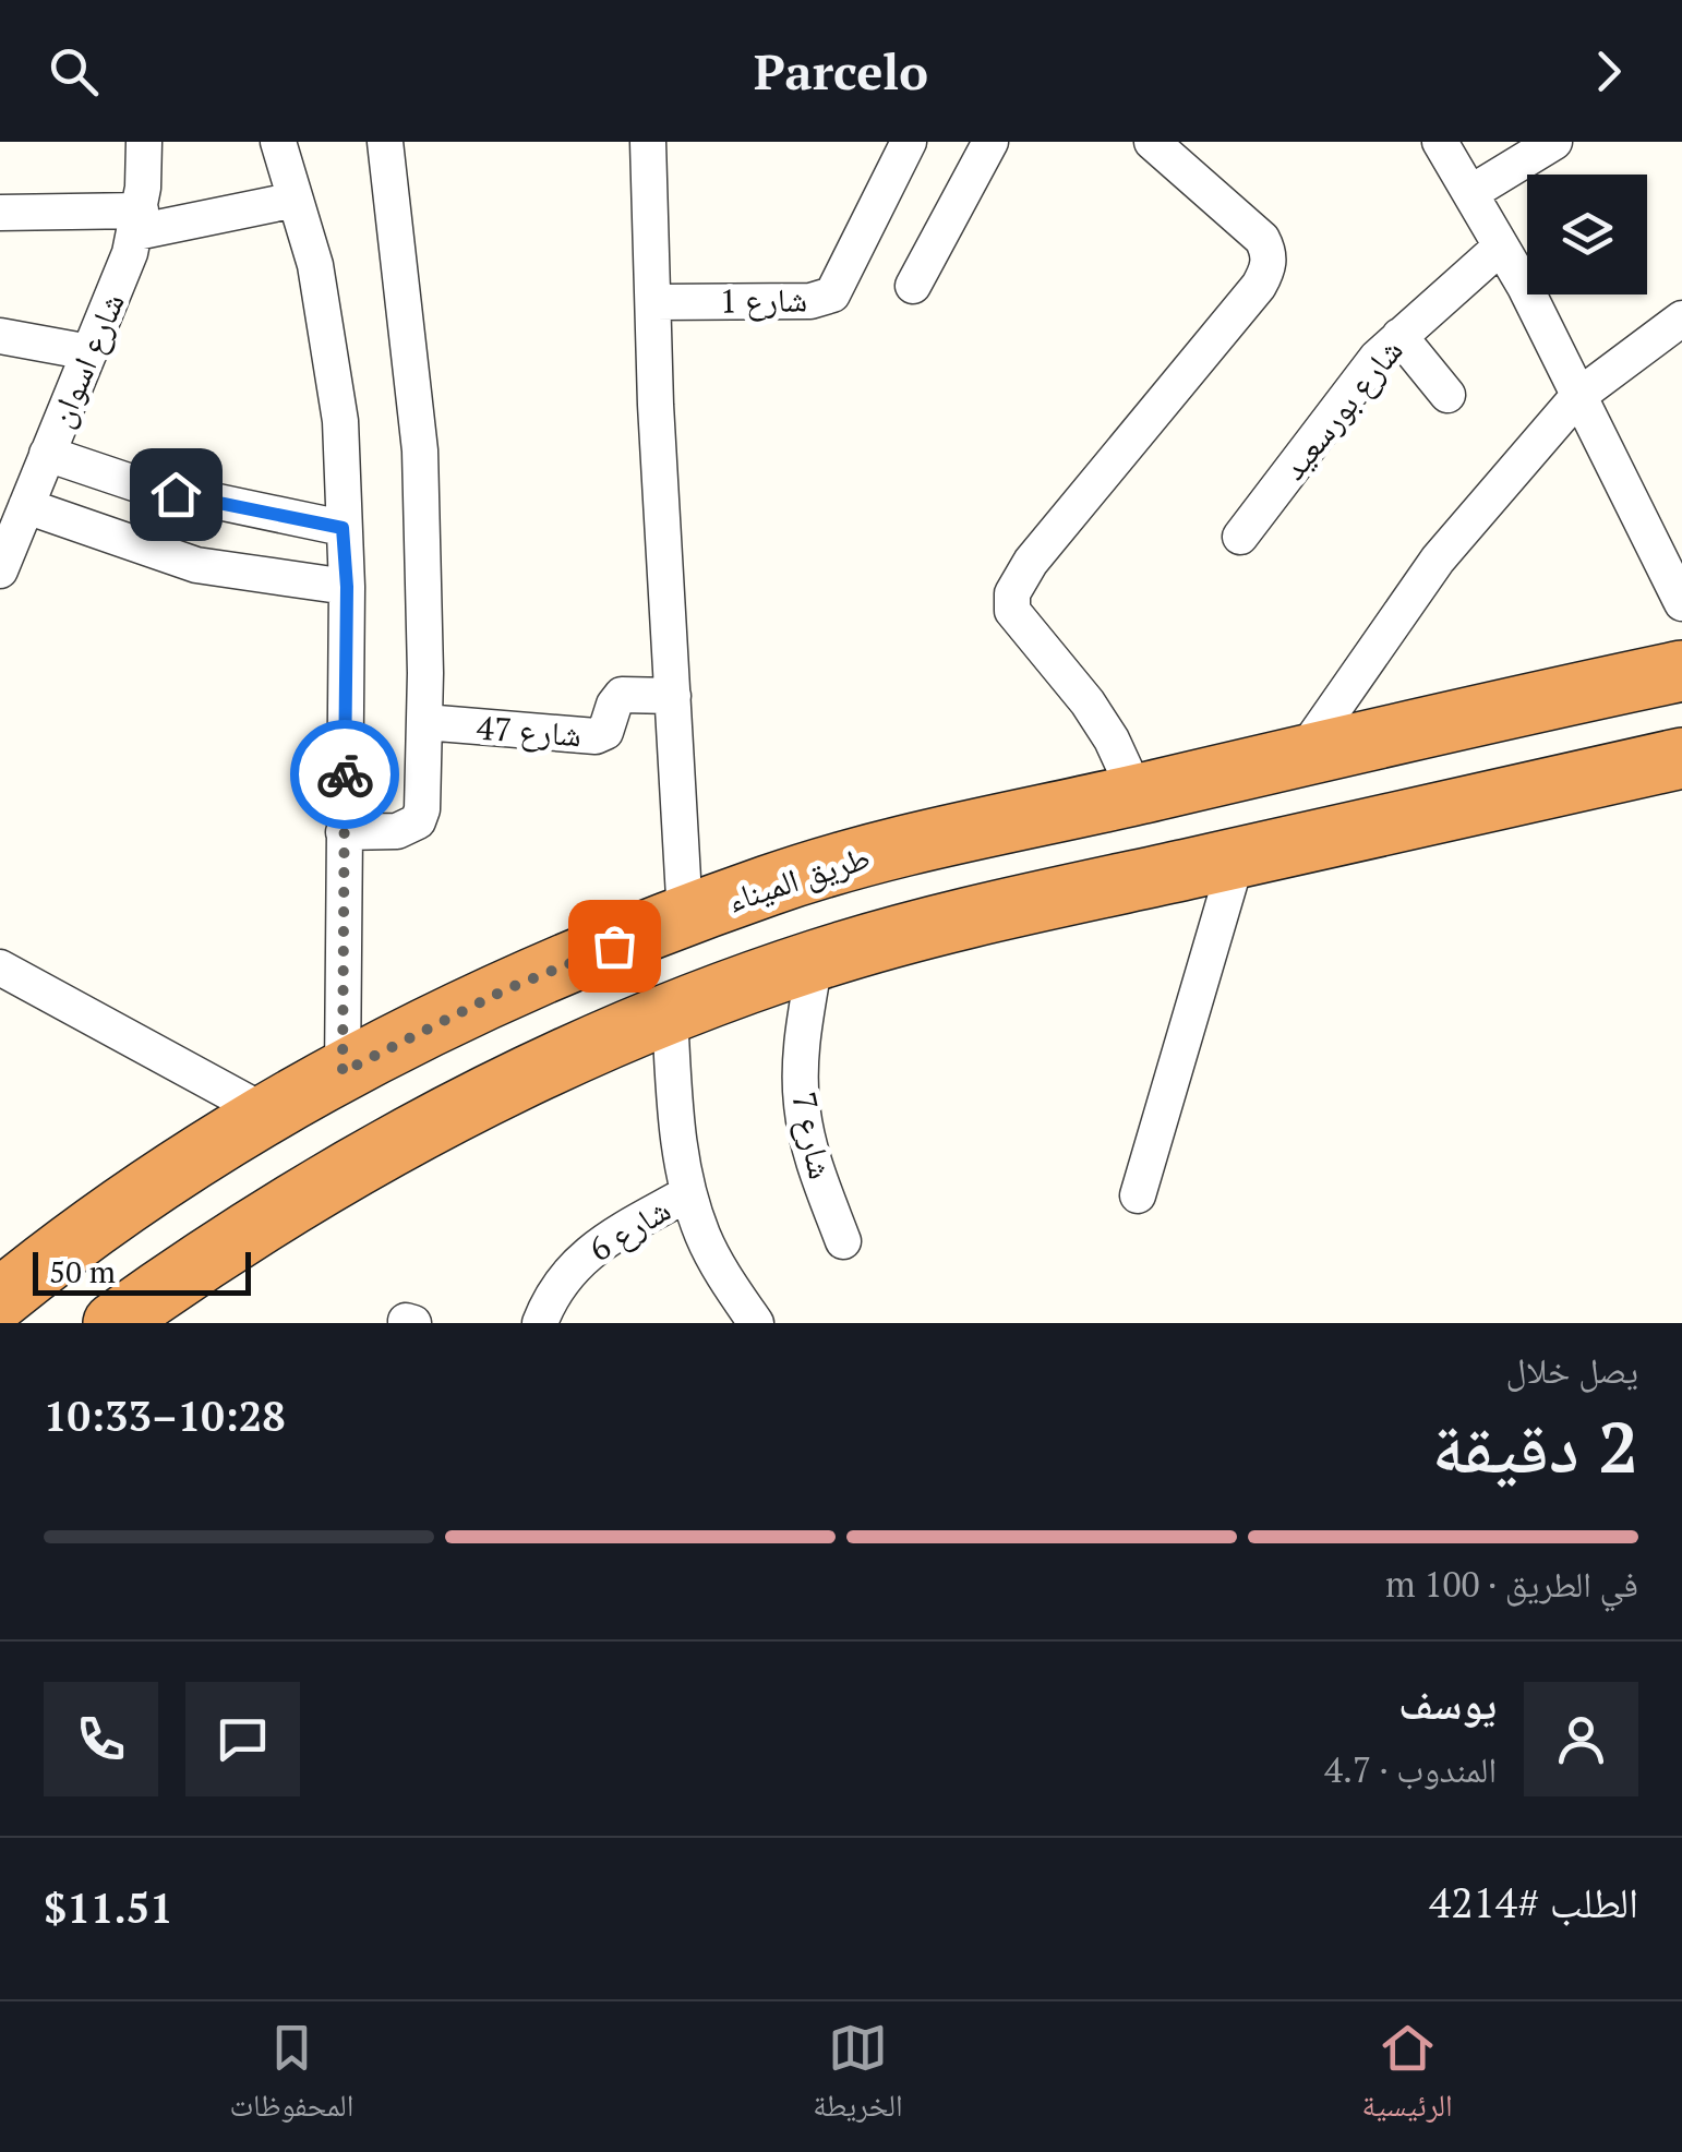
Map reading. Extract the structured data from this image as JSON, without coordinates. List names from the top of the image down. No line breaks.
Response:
{"streets":{"highway":["طريق الميناء"],"street":["شارع 1","شارع اسوان","شارع بورسعيد","شارع 47","شارع 7","شارع 6"]},"scale_bar":"50 m","page":{"header":"Parcelo","scale":"50 m","heading":["2 دقيقة","يصل خلال","10:28–10:33"],"panel":["يوسف","المندوب · 4.7","الطلب #4214","$11.51"],"bar":"في الطريق · 100 m","tabs":["الرئيسية","الخريطة","المحفوظات"]}}
